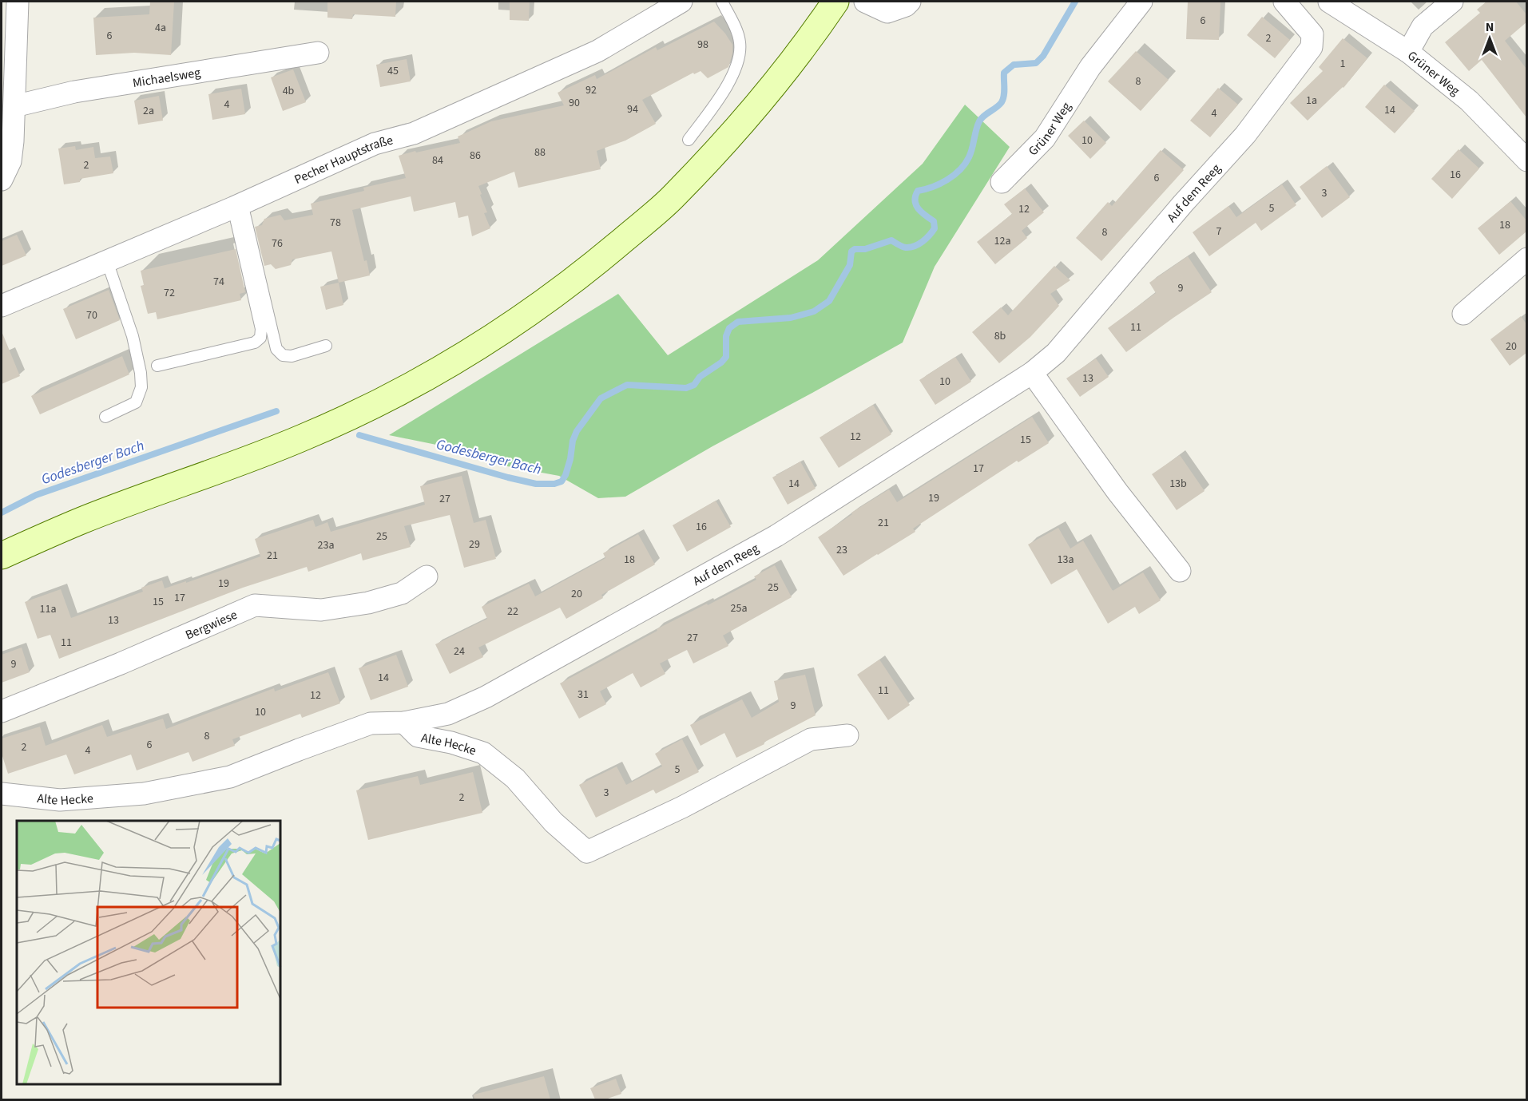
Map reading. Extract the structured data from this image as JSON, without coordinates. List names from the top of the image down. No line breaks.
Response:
{"streets":{"street":["Grüner Weg","Michaelsweg","Pecher Hauptstraße","Auf dem Reeg","Bergwiese","Alte Hecke"]},"crossings":[["Auf dem Reeg","Alte Hecke"]],"water":["Godesberger Bach"],"house_numbers":["6","4a","6","2","98","1","45","8","92","4b","1a","90","4","94","14","2a","4","10","88","86","84","2","16","6","3","5","12","78","18","7","8","12a","76","74","9","72","70","11","8b","20","13","10","12","15","17","14","13b","19","27","21","16","25","29","23a","23","21","18","13a","19","25","20","17","15","25a","11a","22","13","27","11","24","9","14","11","31","12","9","10","8","6","2","4","5","3","2"],"north":"top"}
